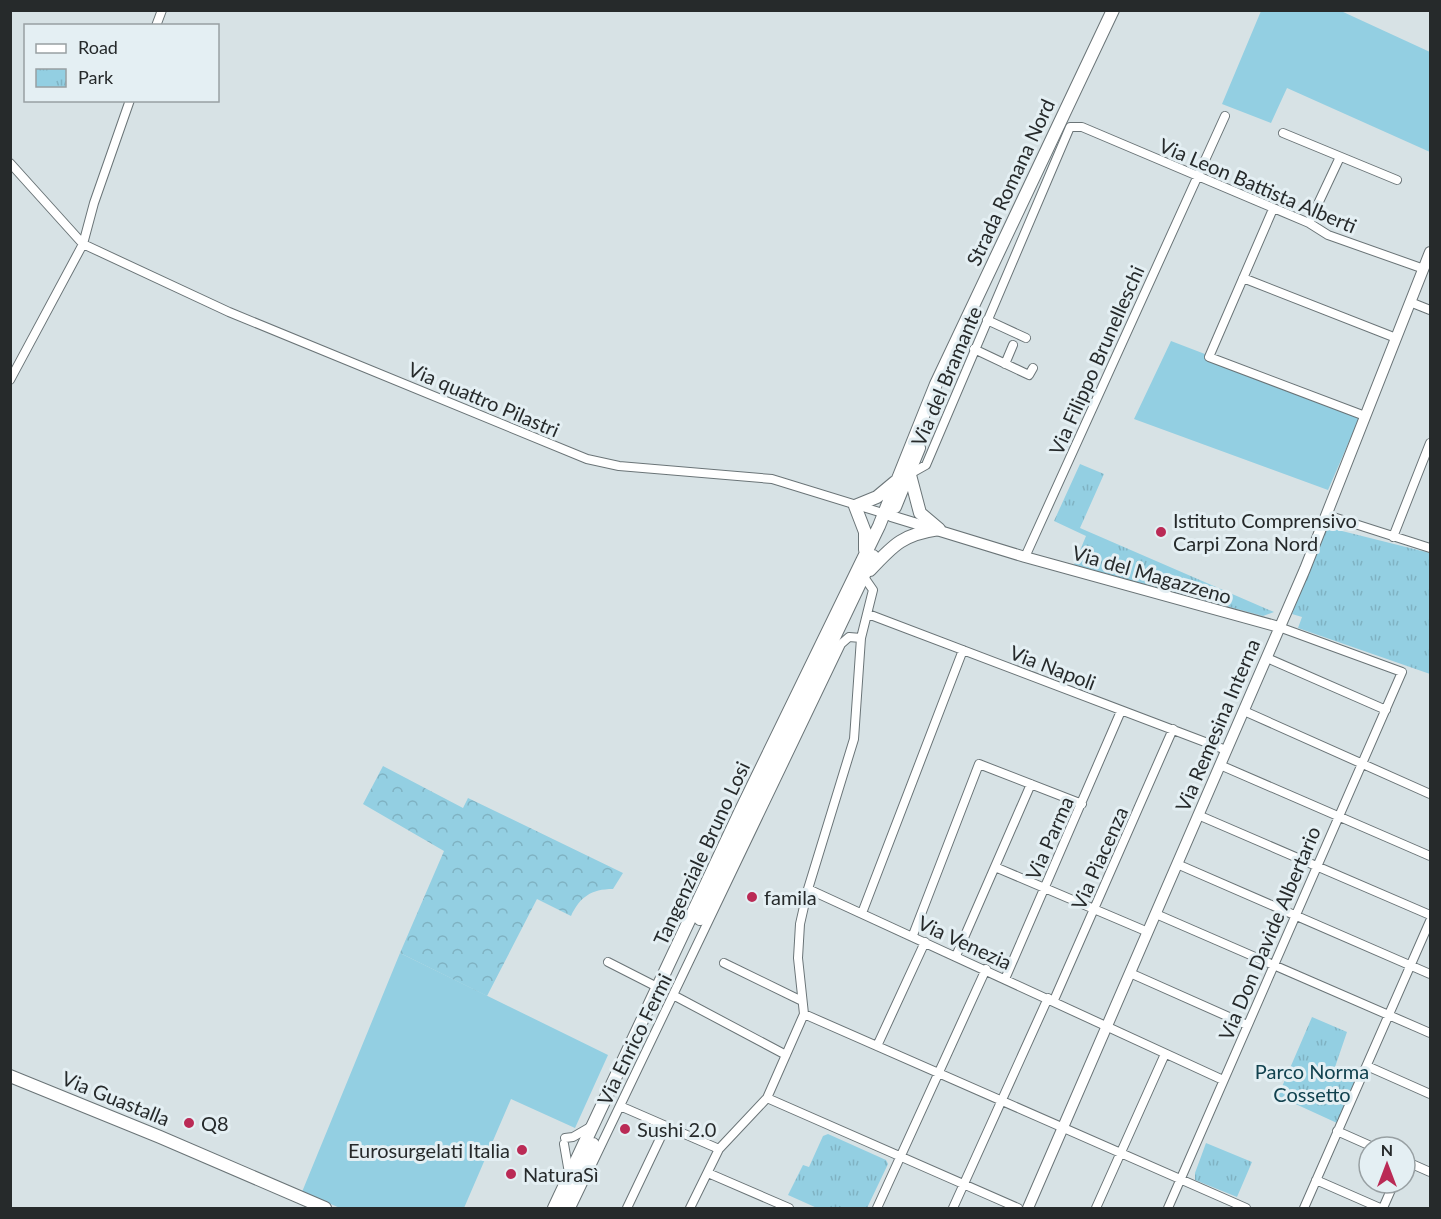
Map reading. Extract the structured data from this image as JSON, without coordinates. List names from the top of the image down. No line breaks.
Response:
{"streets":{"main road":["Strada Romana Nord","Tangenziale Bruno Losi","Via Guastalla"],"street":["Via Leon Battista Alberti","Via Filippo Brunelleschi","Via del Bramante","Via quattro Pilastri","Via del Magazzeno","Via Napoli","Via Remesina Interna","Via Parma","Via Piacenza","Via Don Davide Albertario","Via Venezia","Via Enrico Fermi"]},"crossings":[["Strada Romana Nord","Via del Bramante"],["Strada Romana Nord","Via quattro Pilastri"],["Strada Romana Nord","Via del Magazzeno"],["Strada Romana Nord","Tangenziale Bruno Losi"],["Via Leon Battista Alberti","Via Filippo Brunelleschi"],["Via Leon Battista Alberti","Via del Bramante"],["Via Leon Battista Alberti","Via Remesina Interna"],["Via Filippo Brunelleschi","Via del Magazzeno"],["Via quattro Pilastri","Via del Magazzeno"],["Via quattro Pilastri","Tangenziale Bruno Losi"],["Via del Magazzeno","Via Remesina Interna"],["Via del Magazzeno","Tangenziale Bruno Losi"],["Via del Magazzeno","Via Don Davide Albertario"],["Via Napoli","Via Remesina Interna"],["Via Napoli","Via Parma"],["Via Napoli","Via Piacenza"],["Via Remesina Interna","Via Venezia"],["Via Parma","Via Venezia"],["Tangenziale Bruno Losi","Via Enrico Fermi"],["Via Piacenza","Via Venezia"],["Via Don Davide Albertario","Via Venezia"]],"parks":["Parco Norma Cossetto"],"places":["Istituto Comprensivo Carpi Zona Nord","famila","Q8","Sushi 2.0","Eurosurgelati Italia","NaturaSì"],"legend":["Road","Park"],"north":"top"}
